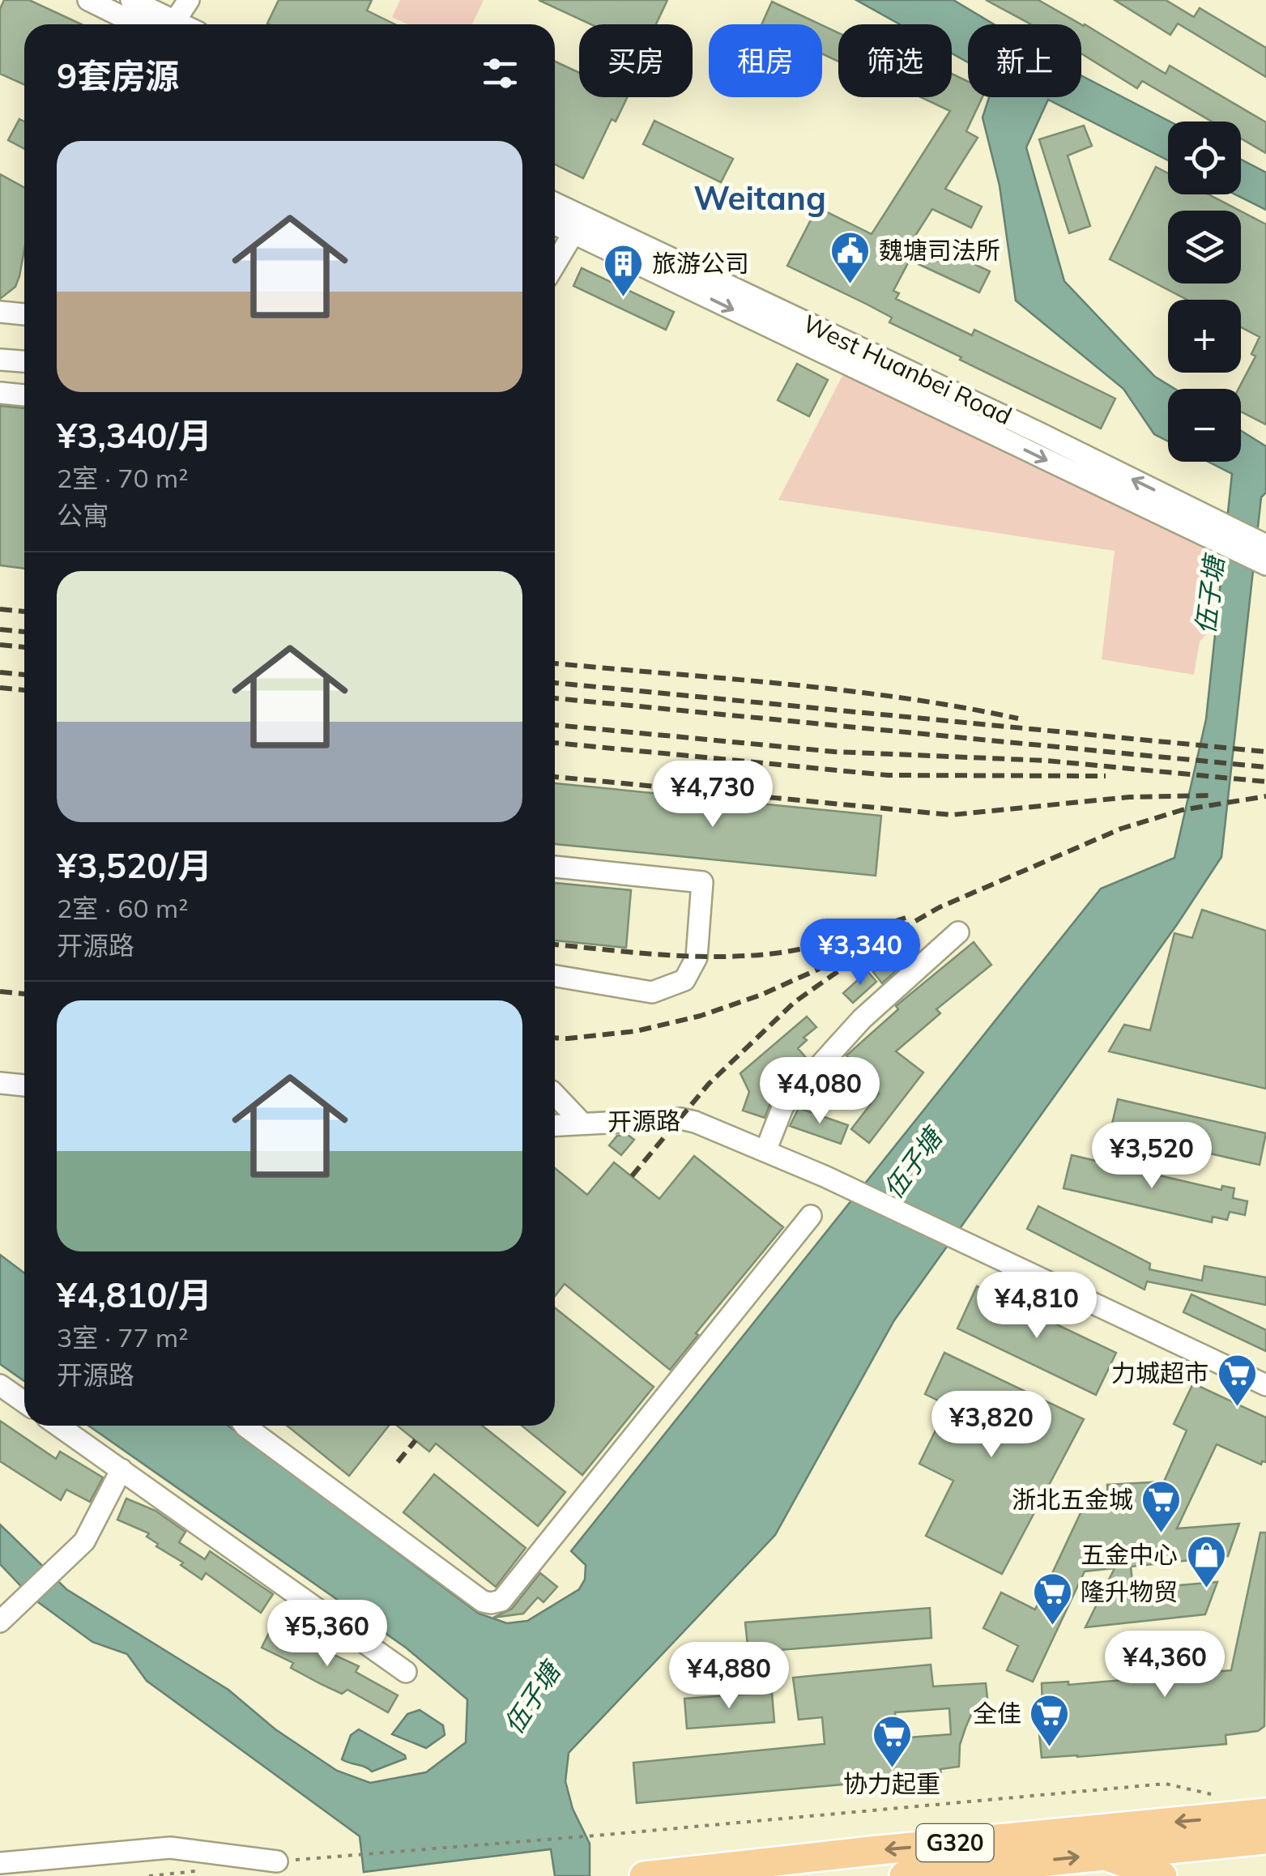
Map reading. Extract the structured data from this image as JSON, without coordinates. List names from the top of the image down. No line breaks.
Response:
{"streets":{"highway":["G320"],"street":["West Huanbei Road","开源路"]},"districts":["Weitang"],"water":["伍子塘"],"places":{"public building":["魏塘司法所"],"building":["旅游公司"],"supermarket":["力城超市","浙北五金城","隆升物贸","全佳","协力起重"],"shop":["五金中心"]},"page":{"chip":["买房","租房","筛选","新上"],"heading":"9套房源","map_buttons":["+","−"],"list":[{"name":"¥3,340/月","note":"2室 · 70 m² · 公寓"},{"name":"¥3,520/月","note":"2室 · 60 m² · 开源路"},{"name":"¥4,810/月","note":"3室 · 77 m² · 开源路"}],"price":["¥4,730","¥3,340","¥4,080","¥3,520","¥4,810","¥3,820","¥5,360","¥4,360","¥4,880"]}}
